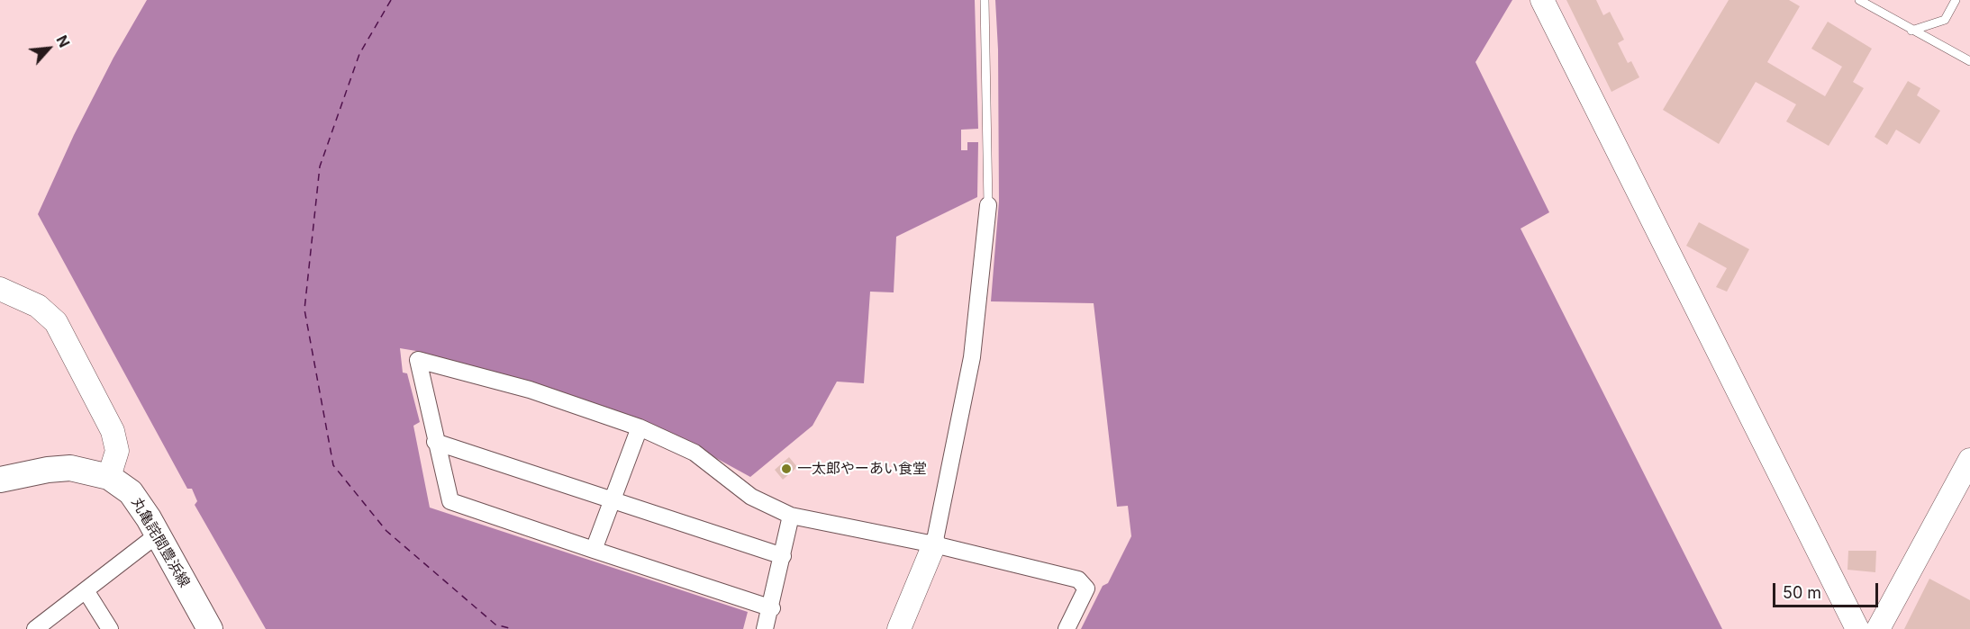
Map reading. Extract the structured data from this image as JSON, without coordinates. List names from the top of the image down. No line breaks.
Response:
{"streets":{"main road":["丸亀詫間豊浜線"]},"places":["一太郎やーあい食堂"],"scale_bar":"50 m","north":"top right"}
